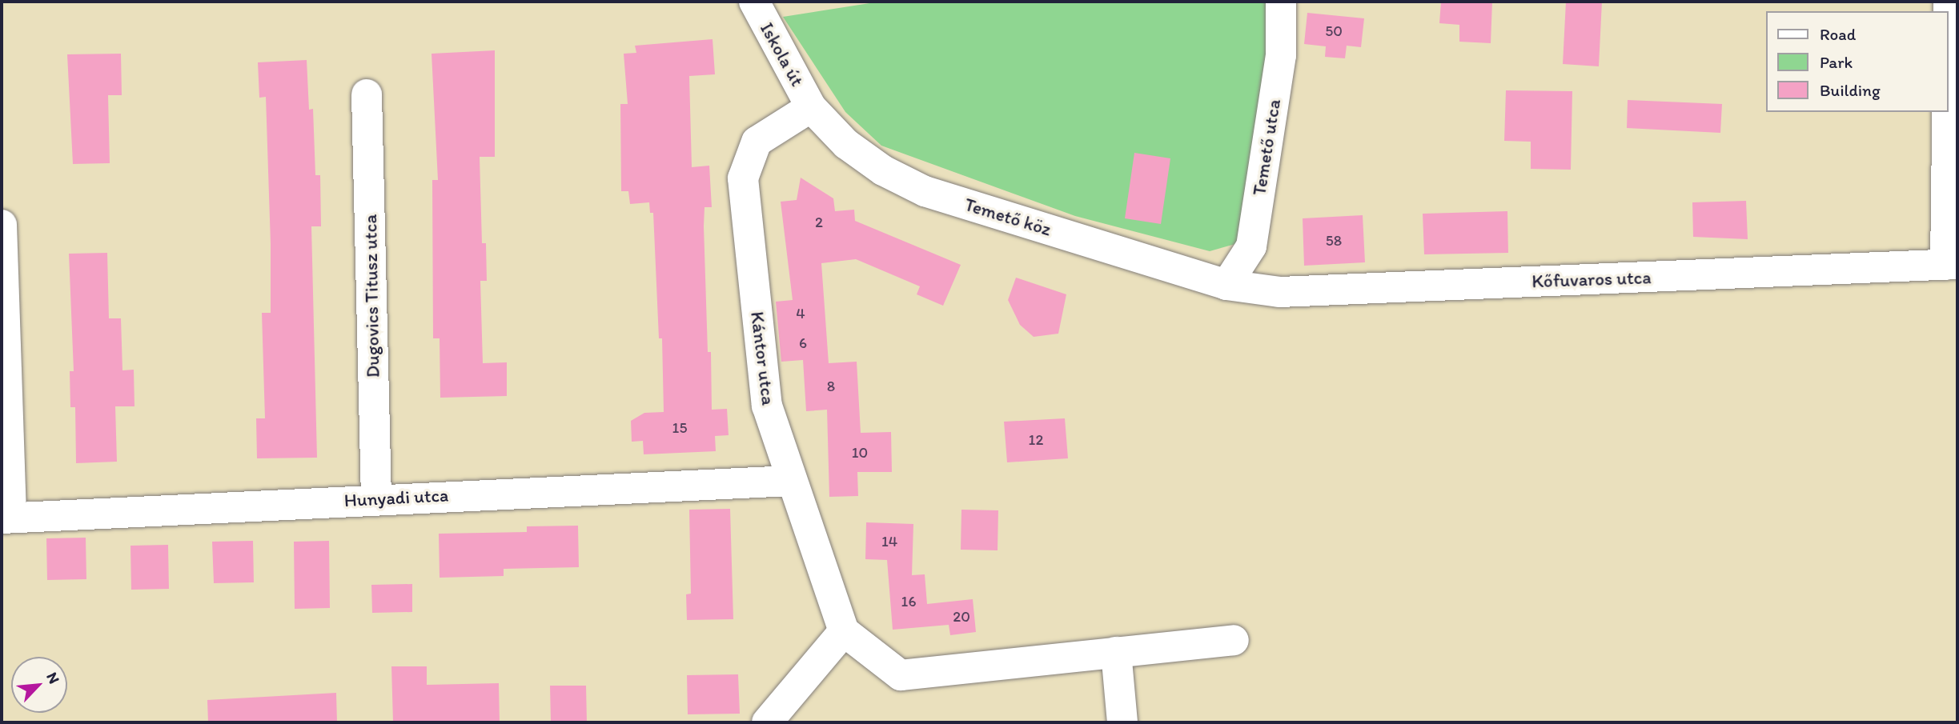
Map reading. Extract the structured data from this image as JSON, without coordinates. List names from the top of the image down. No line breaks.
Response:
{"streets":{"street":["Iskola út","Temető utca","Temető köz","Kőfuvaros utca","Dugovics Titusz utca","Kántor utca","Hunyadi utca"]},"crossings":[["Iskola út","Temető köz"],["Iskola út","Kántor utca"],["Temető utca","Temető köz"],["Temető utca","Kőfuvaros utca"],["Temető köz","Kőfuvaros utca"],["Temető köz","Kántor utca"],["Dugovics Titusz utca","Hunyadi utca"],["Kántor utca","Hunyadi utca"]],"house_numbers":["50","2","58","4","6","8","15","12","10","14","16","20"],"legend":["Road","Park","Building"],"north":"top right"}
